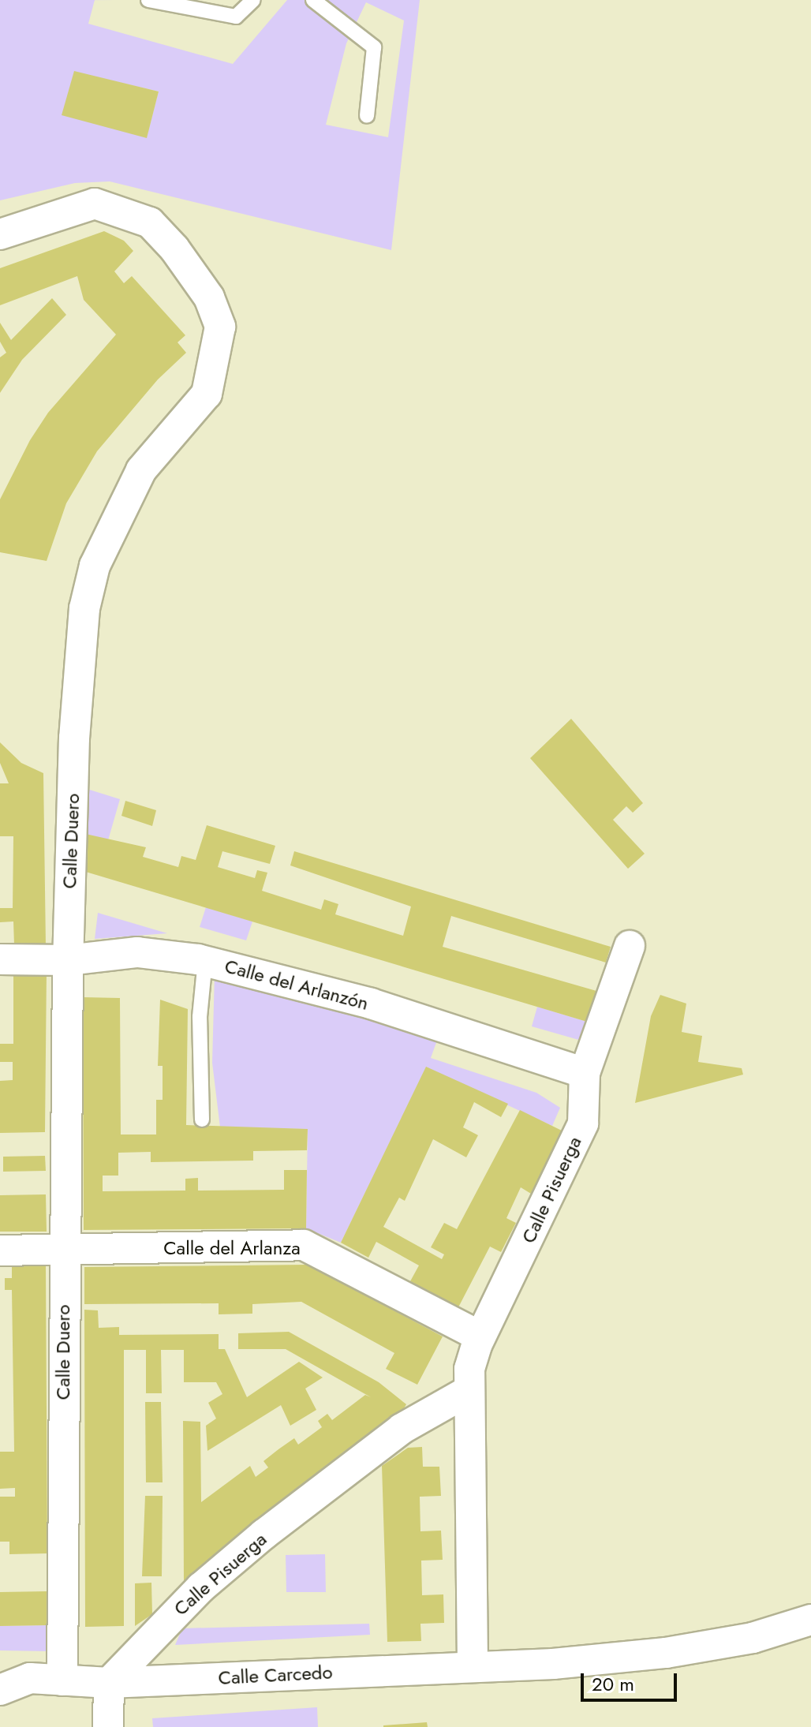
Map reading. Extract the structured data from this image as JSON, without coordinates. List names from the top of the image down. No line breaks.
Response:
{"streets":{"street":["Calle Duero","Calle del Arlanzón","Calle Pisuerga","Calle del Arlanza","Calle Carcedo"]},"crossings":[["Calle Duero","Calle del Arlanzón"],["Calle Duero","Calle del Arlanza"],["Calle Duero","Calle Carcedo"],["Calle del Arlanzón","Calle Pisuerga"],["Calle Pisuerga","Calle del Arlanza"],["Calle Pisuerga","Calle Carcedo"]],"scale_bar":"20 m"}
